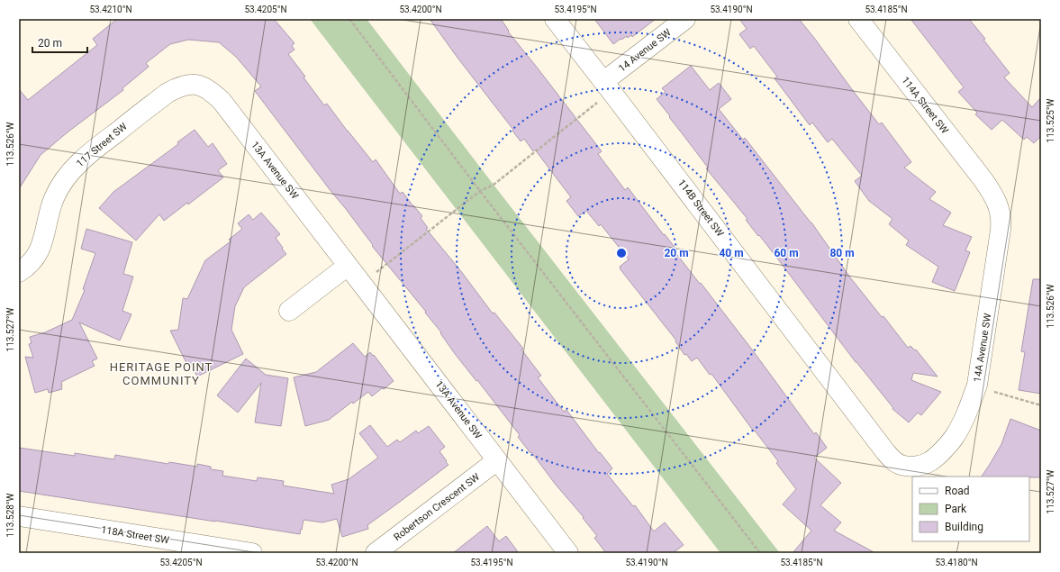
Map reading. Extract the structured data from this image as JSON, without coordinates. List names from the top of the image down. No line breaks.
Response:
{"streets":{"street":["14 Avenue SW","114A Street SW","117 Street SW","13A Avenue SW","114B Street SW","14A Avenue SW","Robertson Crescent SW","118A Street SW"]},"crossings":[["14 Avenue SW","114B Street SW"],["114A Street SW","14A Avenue SW"],["117 Street SW","13A Avenue SW"],["13A Avenue SW","Robertson Crescent SW"],["114B Street SW","14A Avenue SW"]],"districts":["HERITAGE POINT COMMUNITY"],"legend":["Road","Park","Building"],"scale_bar":"20 m","coordinates":["53.4210°N","53.4205°N","53.4200°N","53.4195°N","53.4190°N","53.4185°N","113.525°W","113.526°W","113.527°W","113.528°W","53.4180°N"],"rings":["20 m","40 m","60 m","80 m"]}
